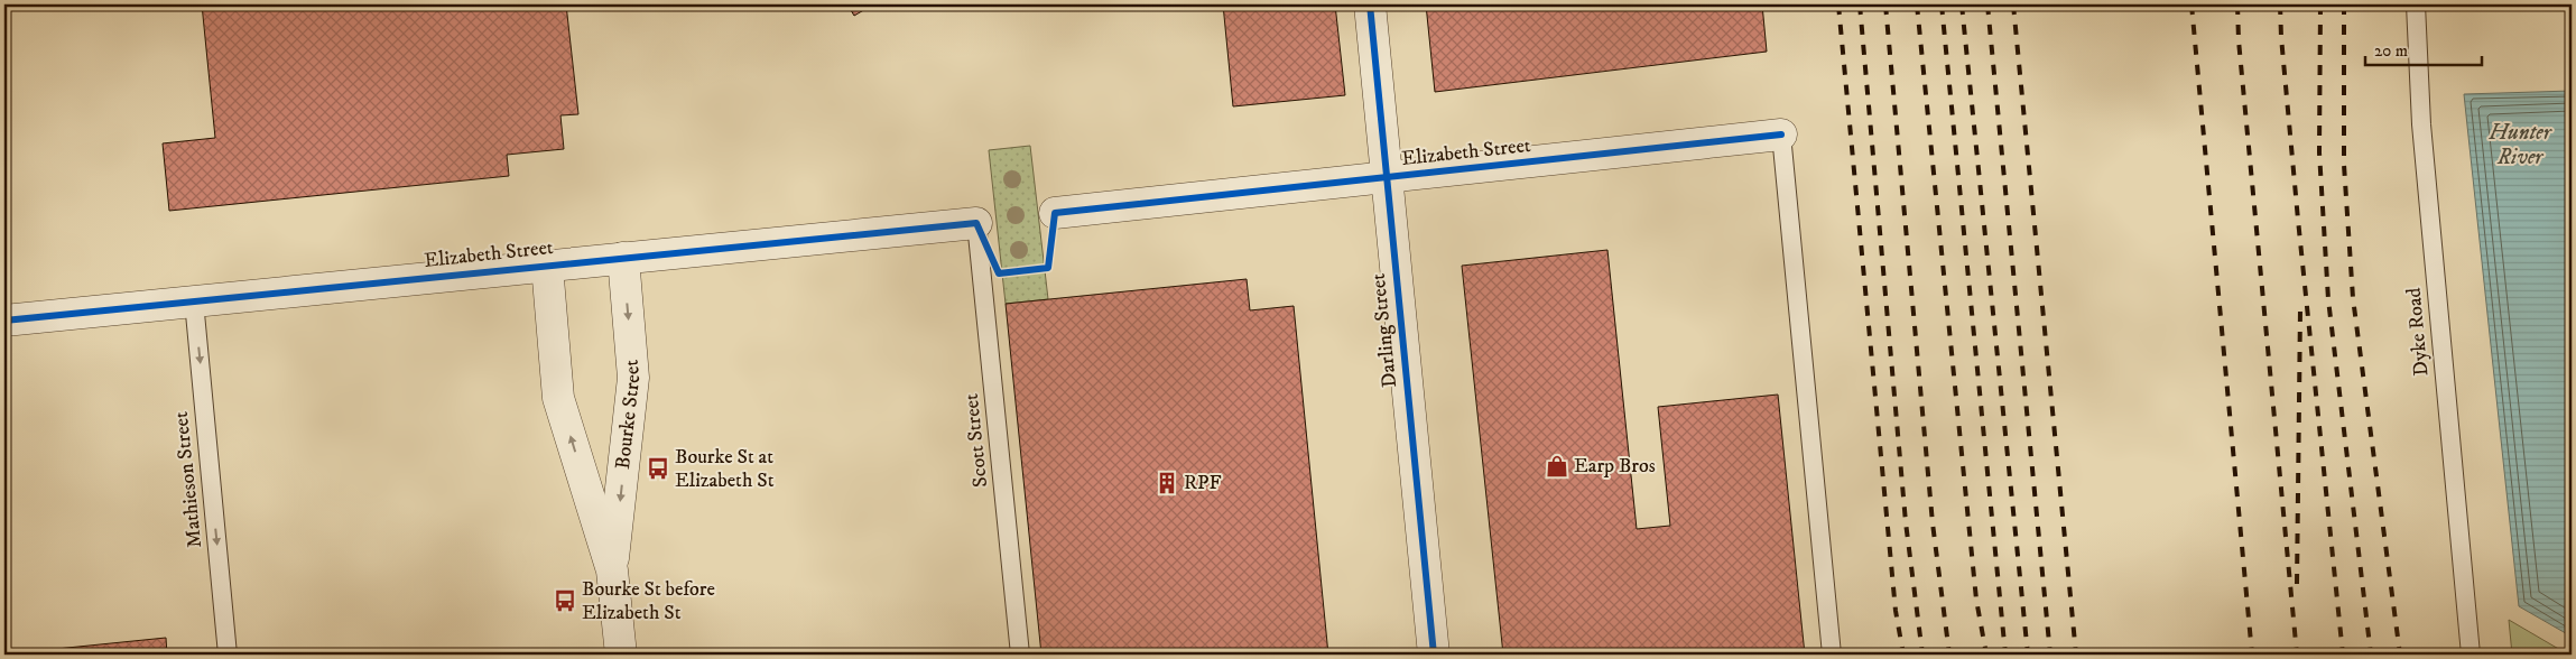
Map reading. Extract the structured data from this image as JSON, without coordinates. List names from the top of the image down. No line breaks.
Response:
{"streets":{"street":["Elizabeth Street","Darling Street","Bourke Street"],"lane":["Dyke Road","Scott Street","Mathieson Street"]},"crossings":[["Elizabeth Street","Darling Street"],["Elizabeth Street","Bourke Street"],["Elizabeth Street","Scott Street"],["Elizabeth Street","Mathieson Street"]],"one_way":["Mathieson Street"],"water":["Hunter River"],"places":{"shop":["Earp Bros"],"bus stop":["Bourke St at Elizabeth St","Bourke St before Elizabeth St"],"building":["RPF"]},"scale_bar":"20 m"}
